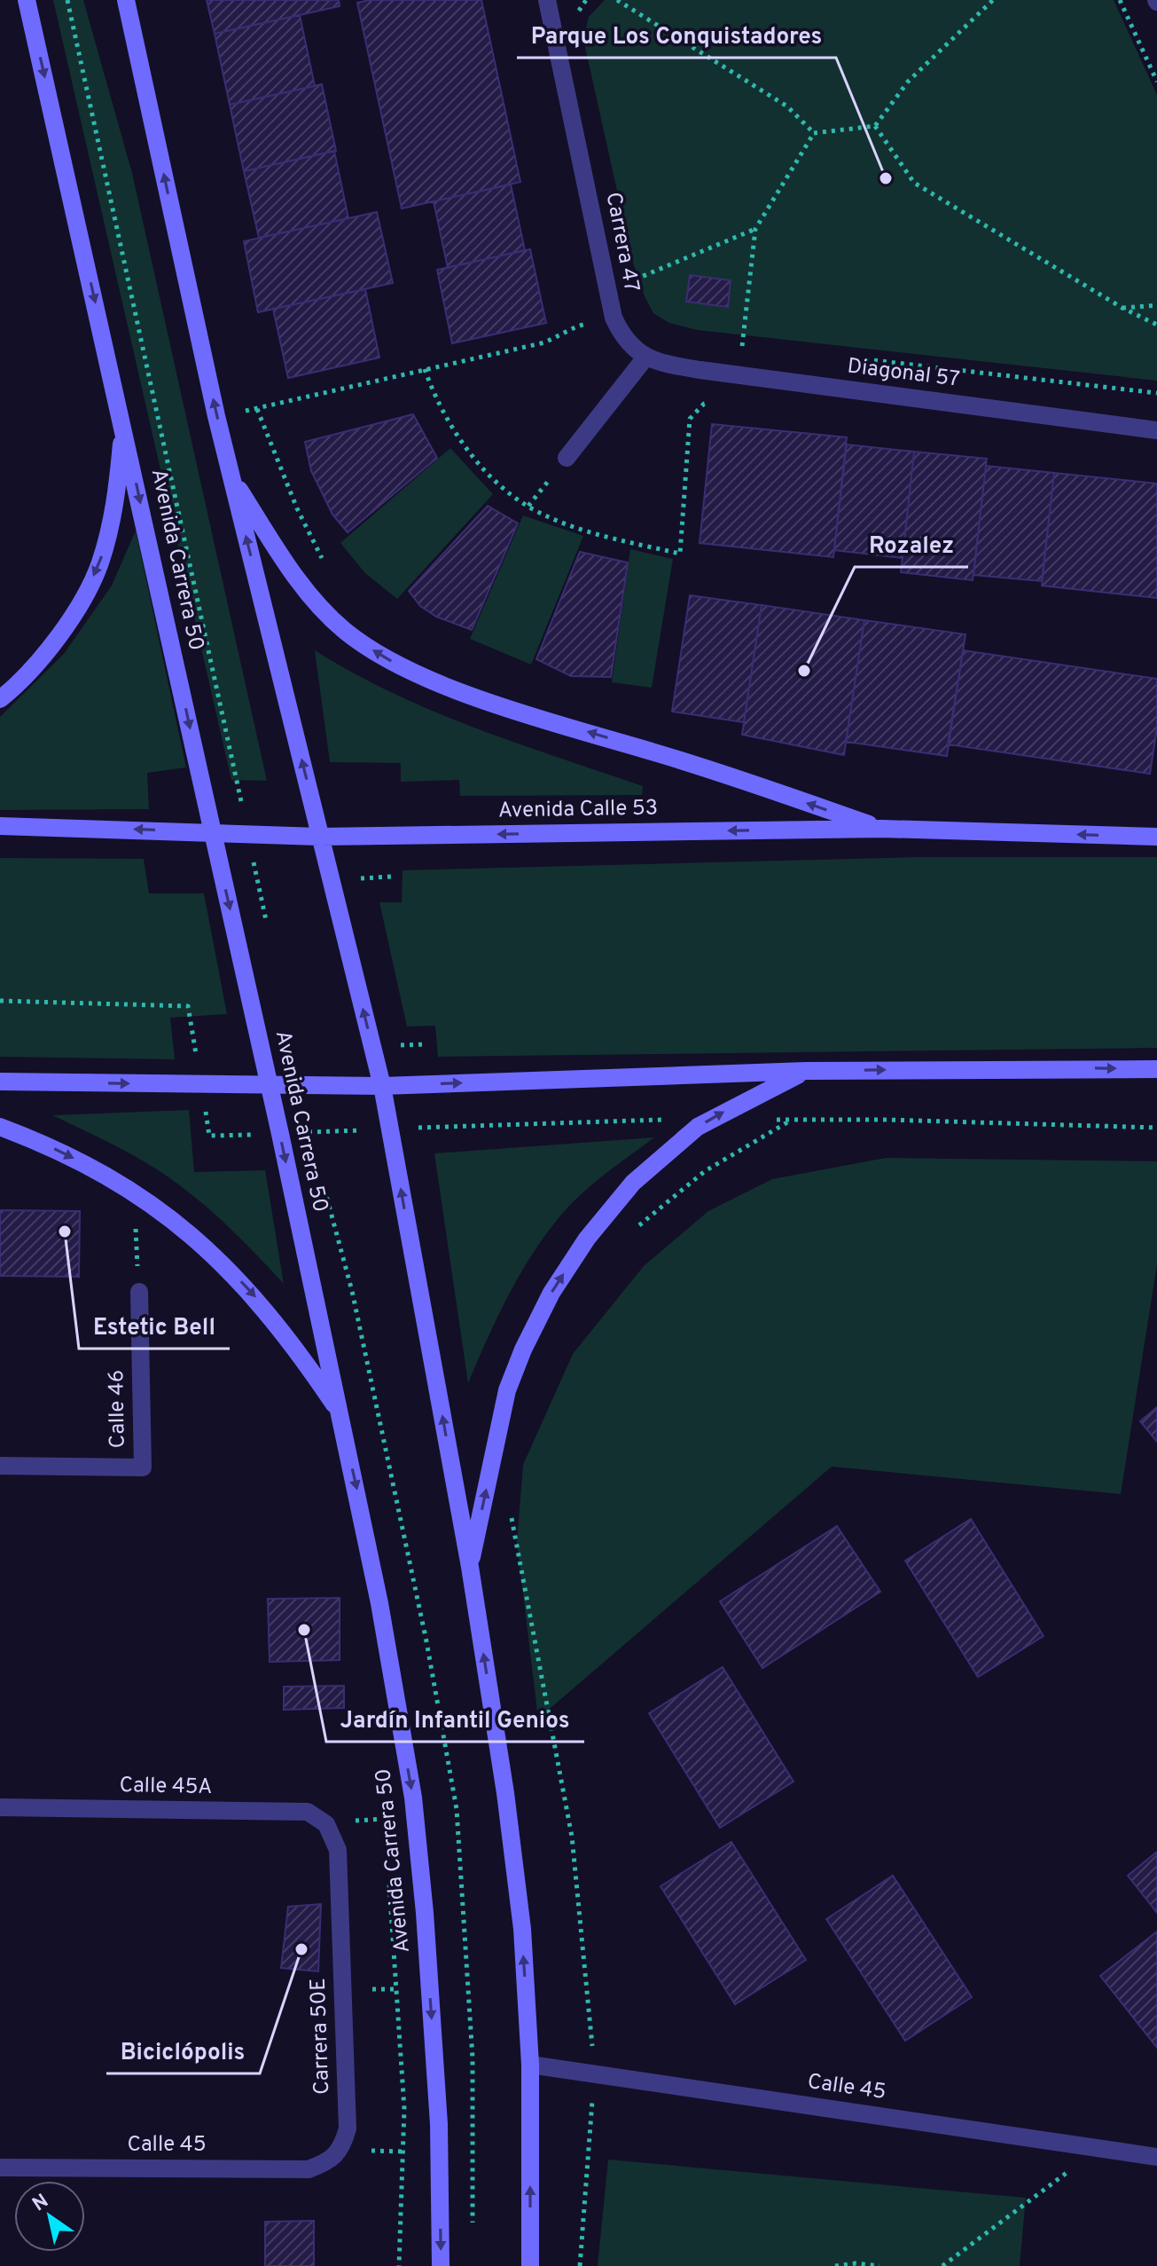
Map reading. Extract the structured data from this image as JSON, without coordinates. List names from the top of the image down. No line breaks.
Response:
{"streets":{"main road":["Avenida Carrera 50","Avenida Calle 53"],"street":["Carrera 47","Diagonal 57","Calle 46","Calle 45A","Carrera 50E","Calle 45"]},"crossings":[["Carrera 47","Diagonal 57"],["Avenida Carrera 50","Avenida Calle 53"],["Calle 45A","Carrera 50E"],["Carrera 50E","Calle 45"]],"one_way":["Avenida Calle 53"],"places":["Parque Los Conquistadores","Rozalez","Estetic Bell","Jardín Infantil Genios","Biciclópolis"],"north":"top left"}
